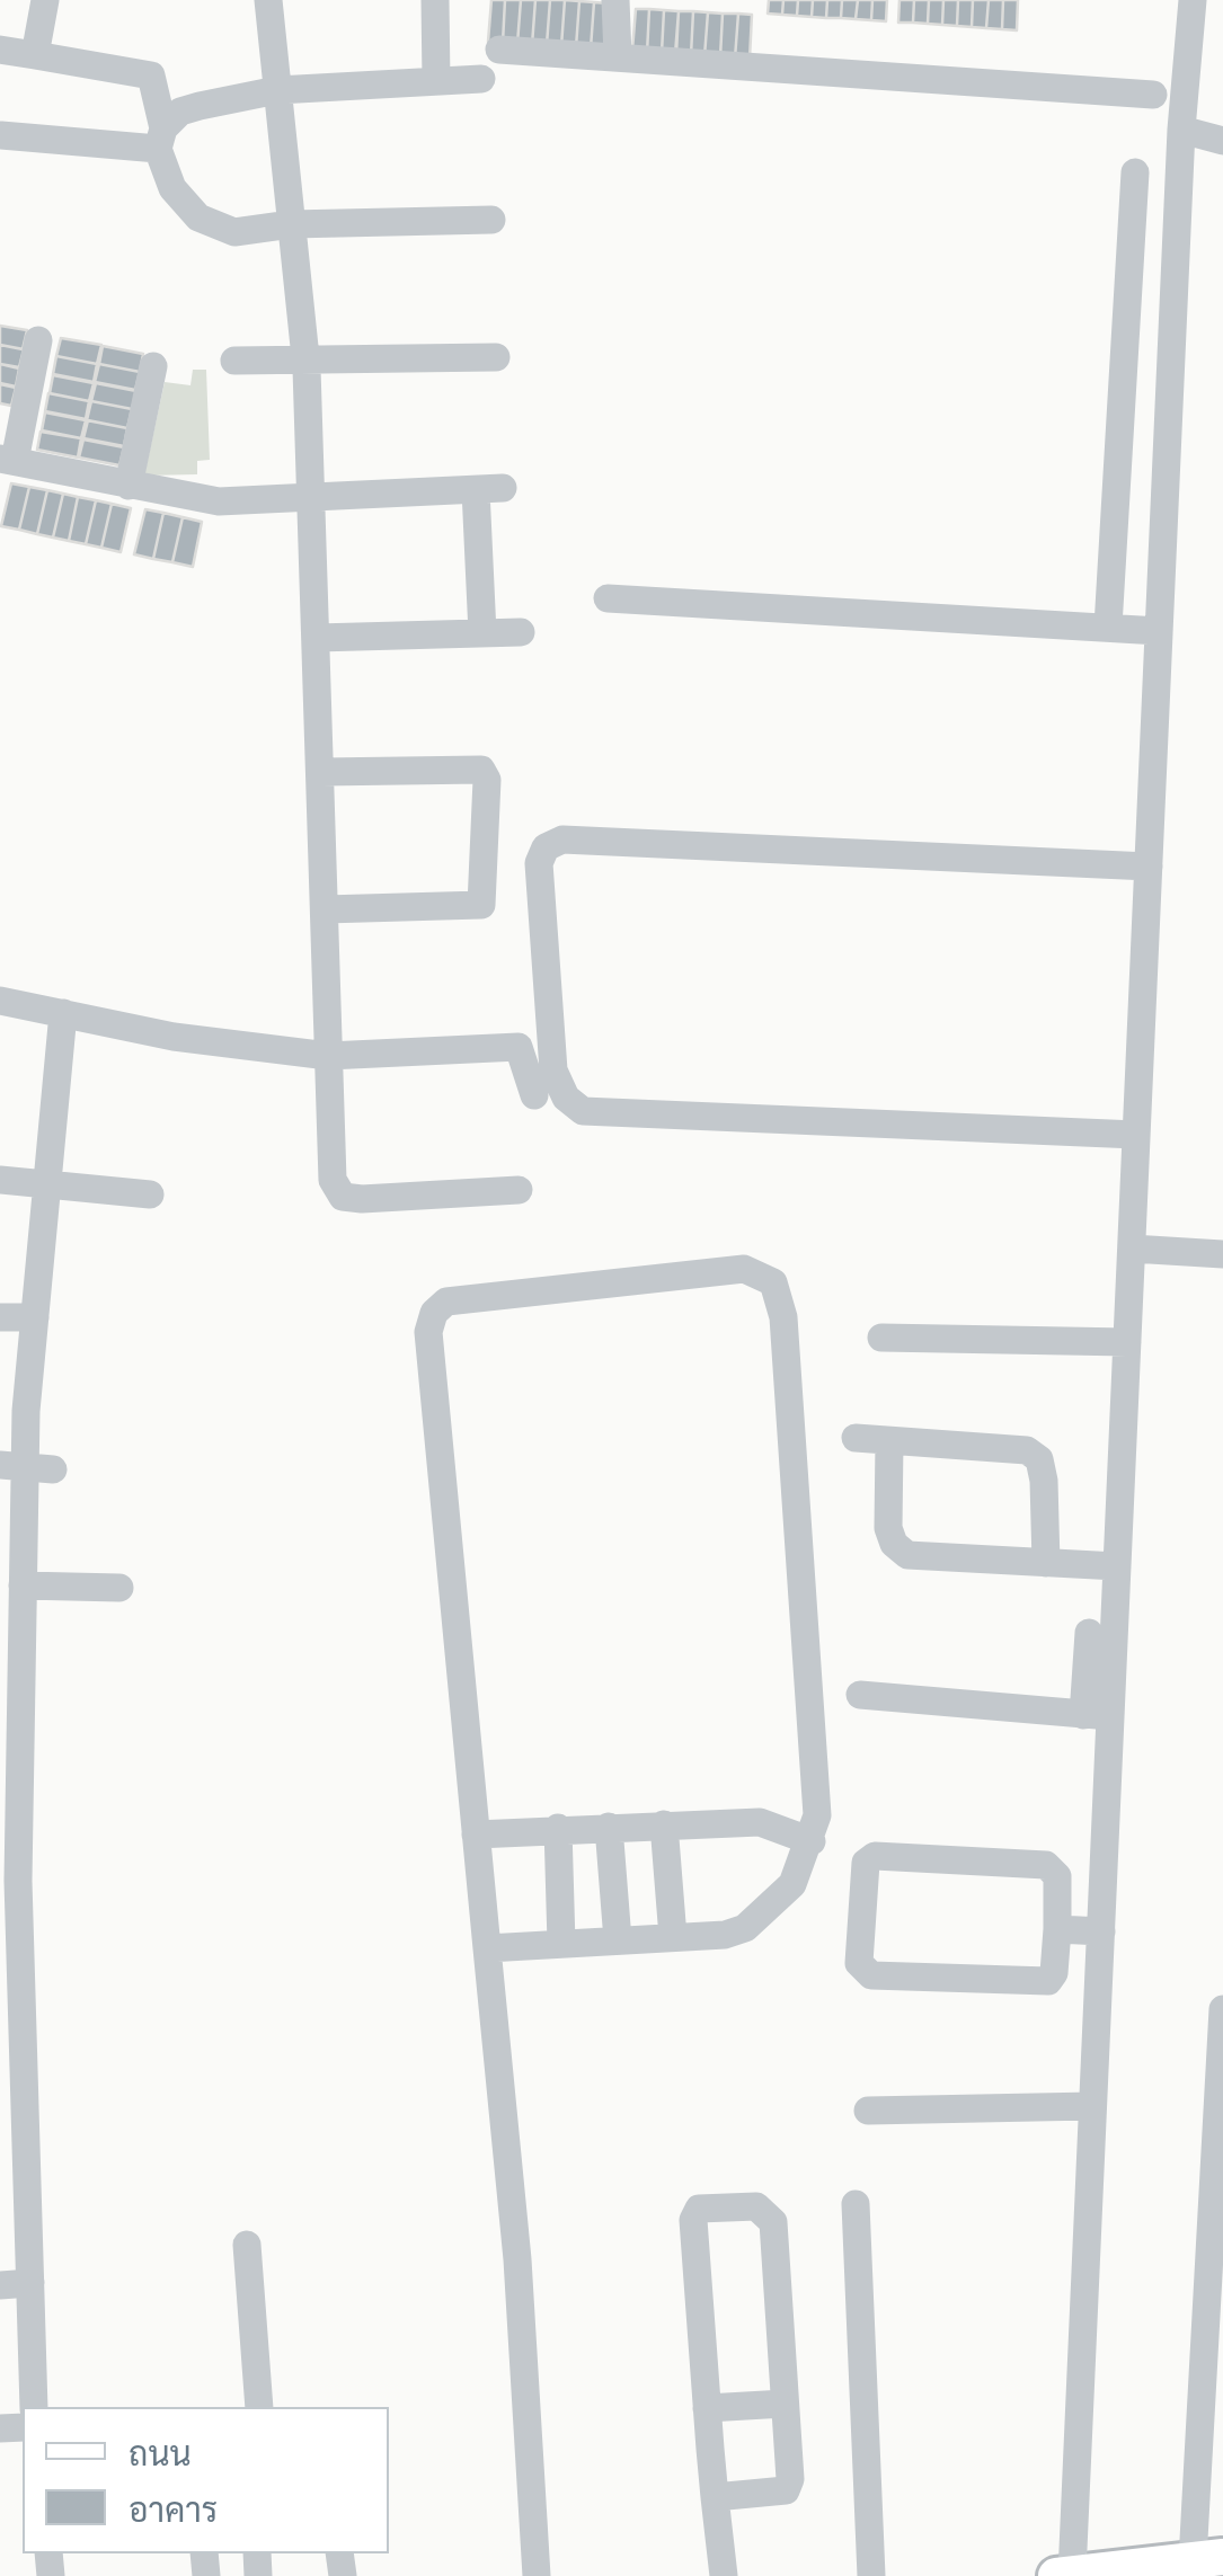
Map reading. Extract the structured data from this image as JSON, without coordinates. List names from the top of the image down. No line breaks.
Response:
{"legend":["ถนน","อาคาร"]}
